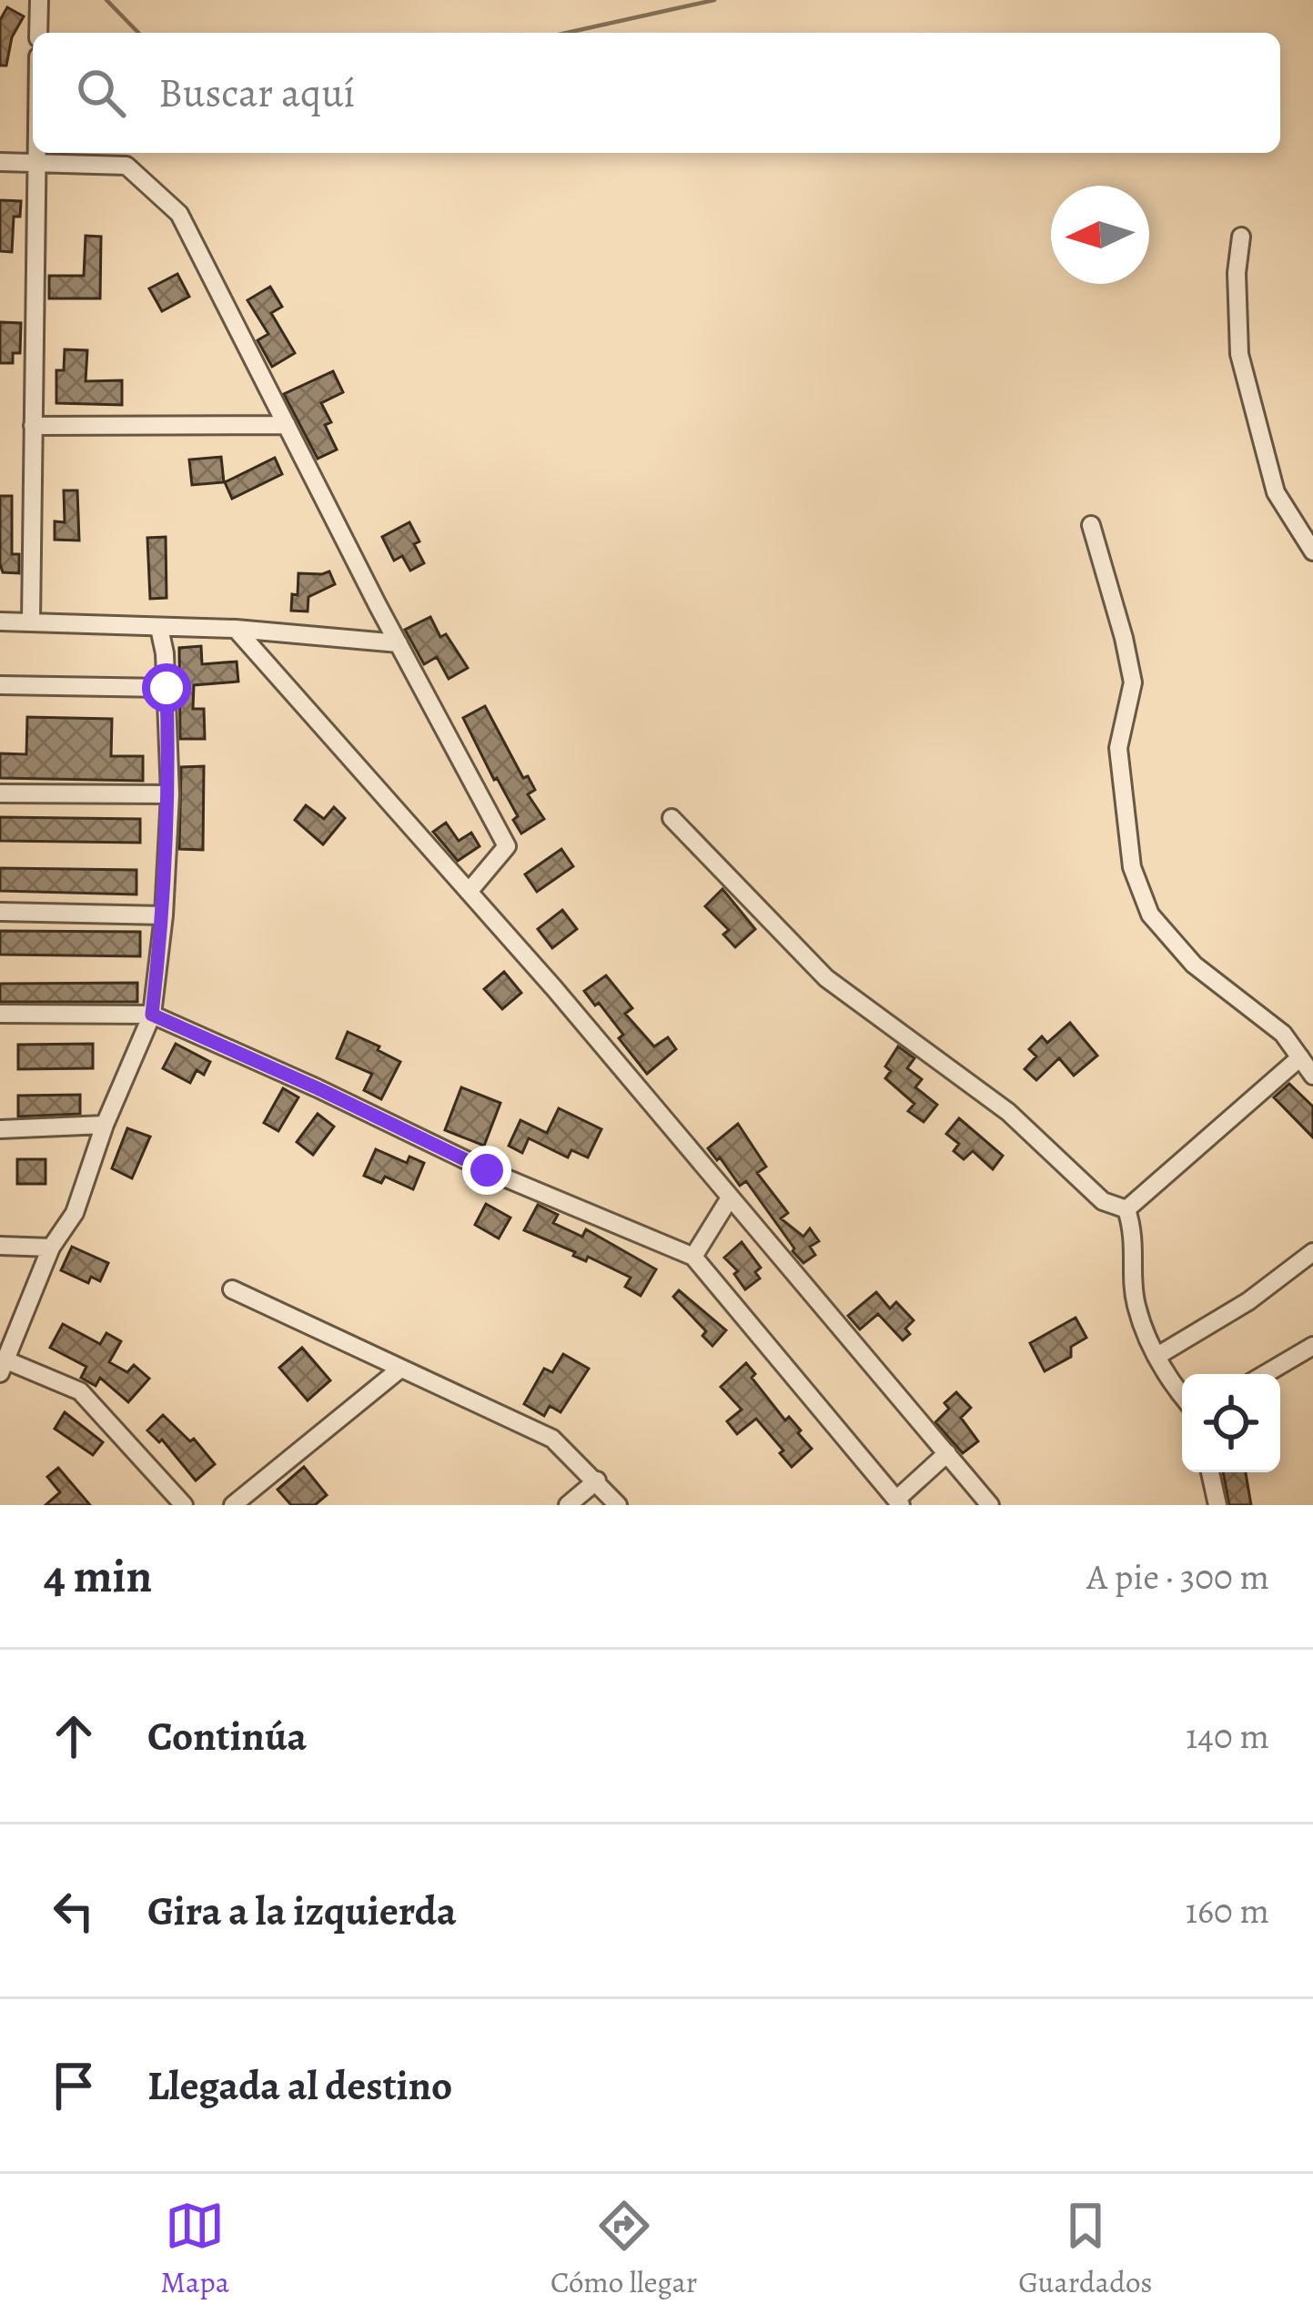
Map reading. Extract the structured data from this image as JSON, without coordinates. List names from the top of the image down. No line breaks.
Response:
{"north":"left","page":{"search":"Buscar aquí","heading":["4 min","A pie · 300 m"],"list":[["Continúa","140 m"],["Gira a la izquierda","160 m"],"Llegada al destino"],"nav":["Mapa","Cómo llegar","Guardados"]}}
